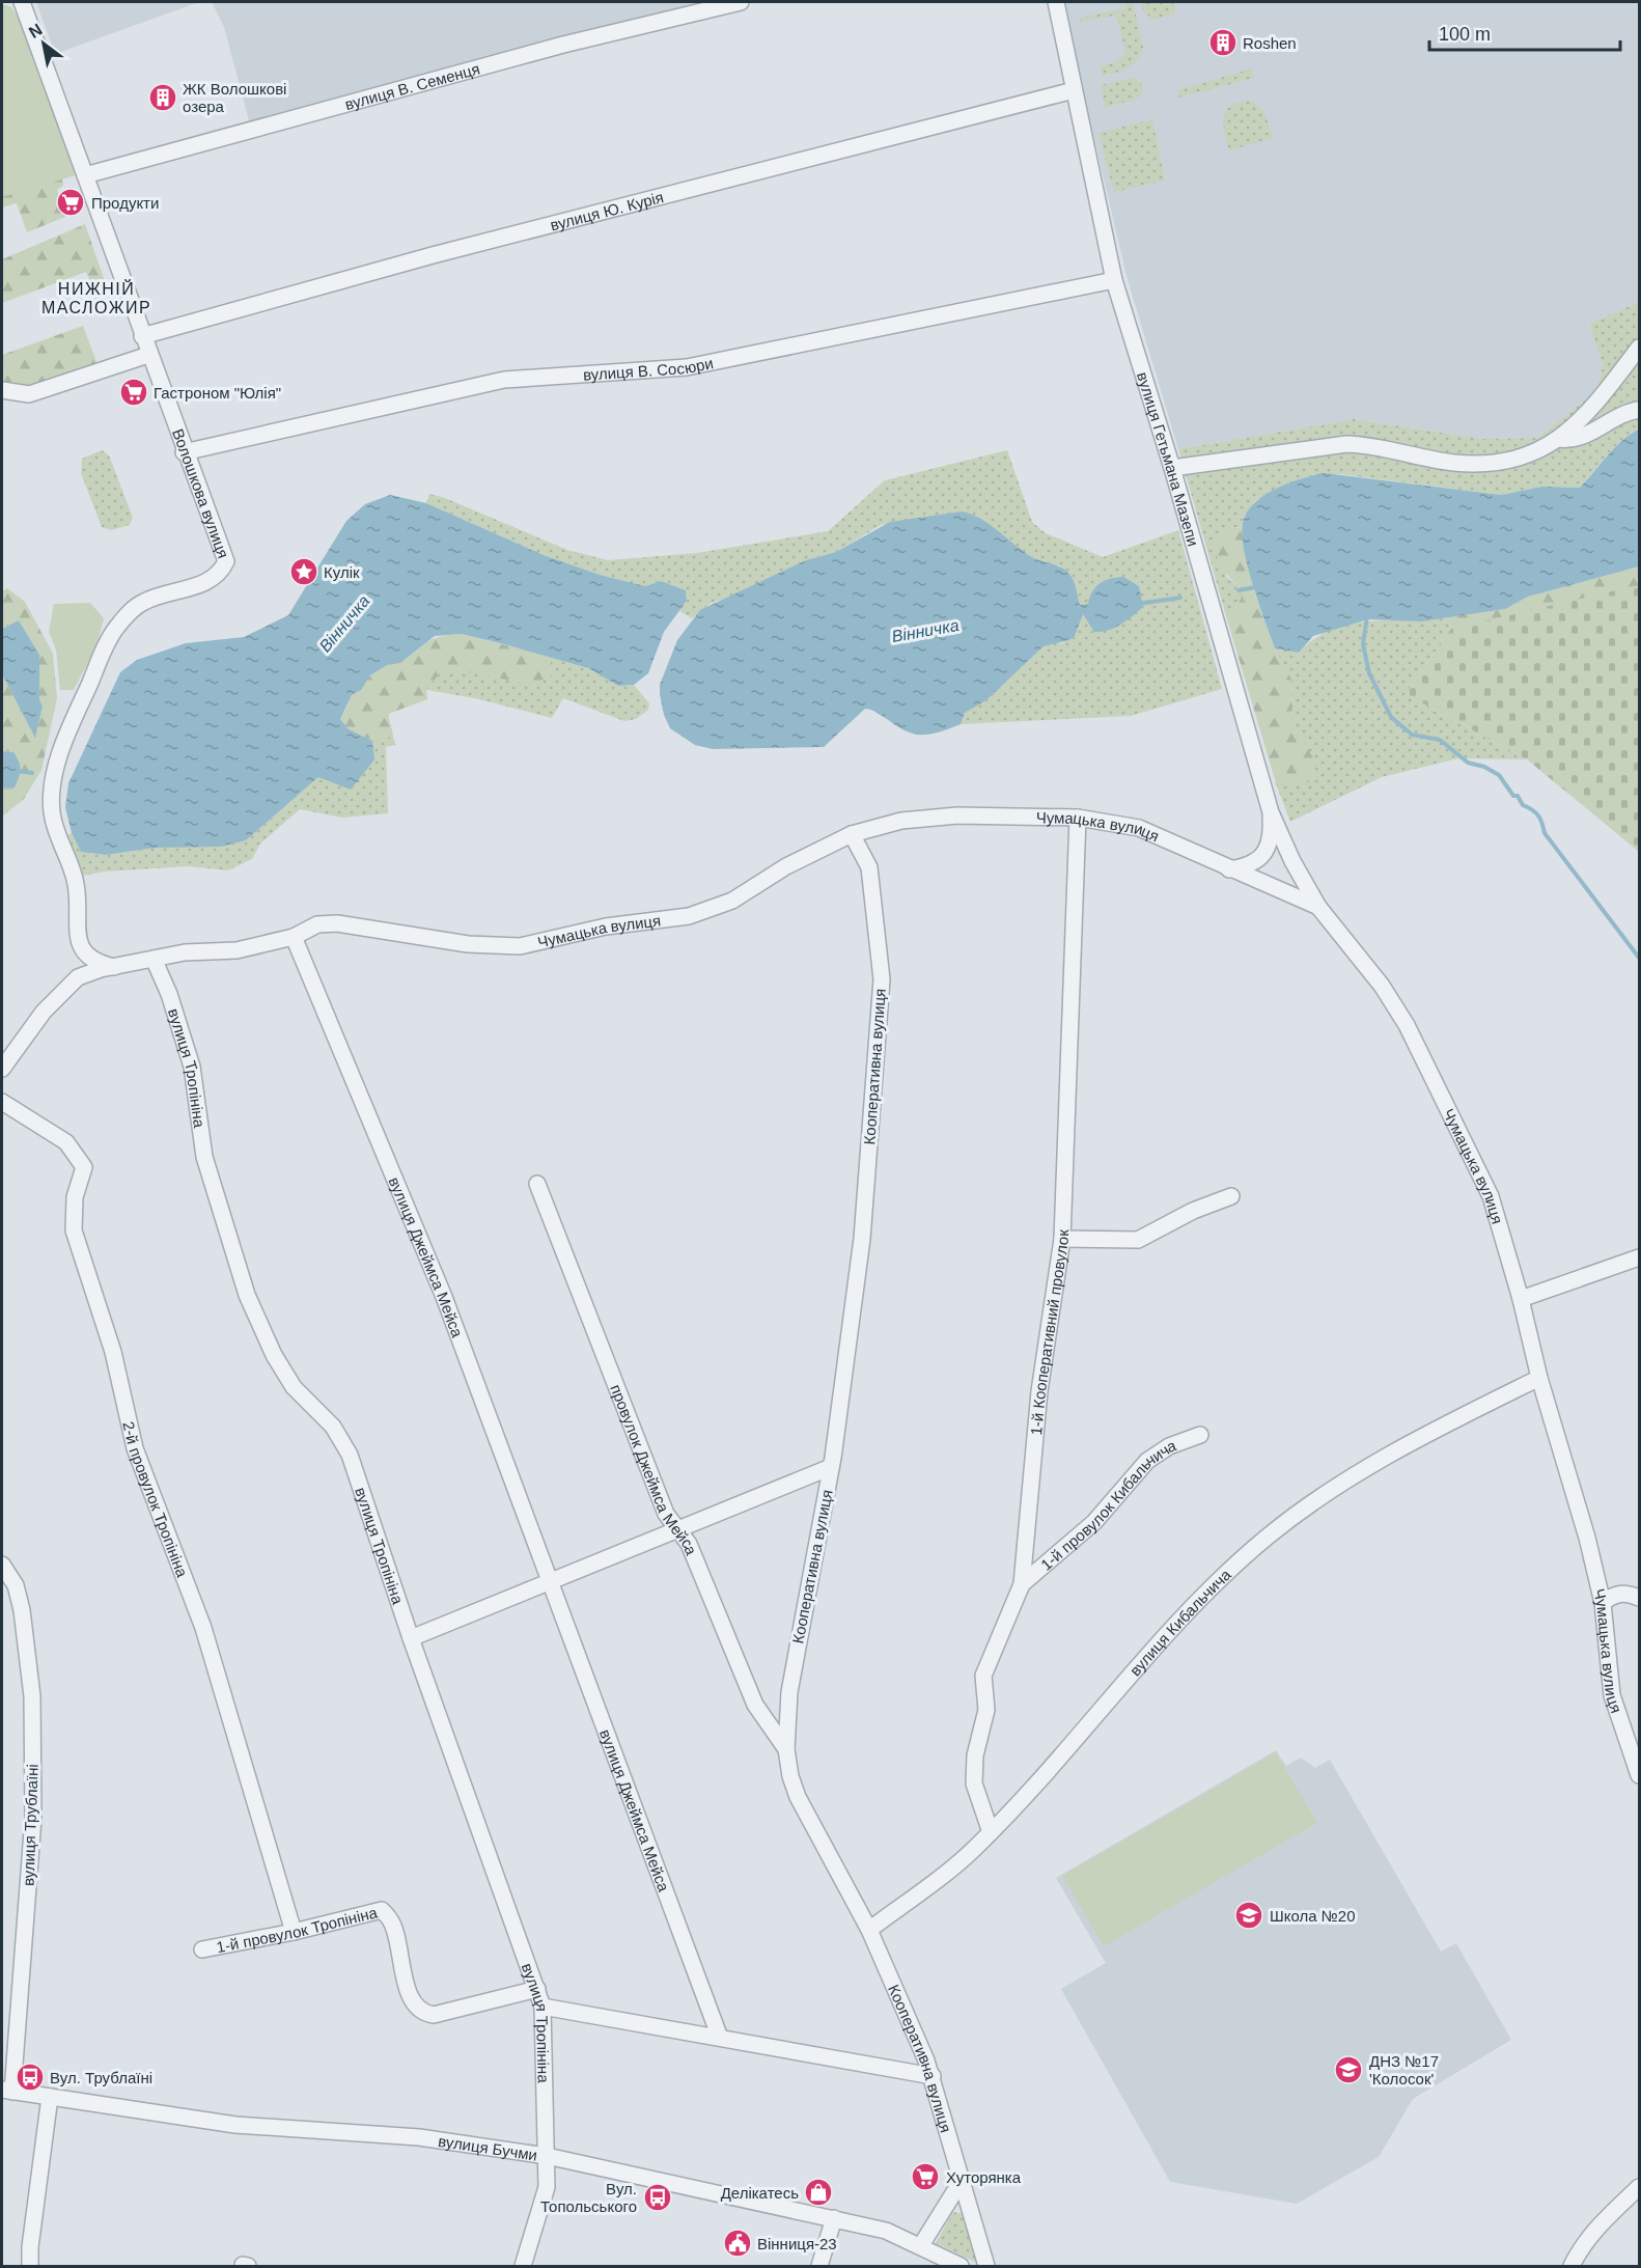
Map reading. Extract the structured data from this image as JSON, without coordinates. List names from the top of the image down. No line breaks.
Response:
{"streets":{"street":["вулиця В. Семенця","вулиця Ю. Курія","вулиця В. Сосюри","вулиця Гетьмана Мазепи","Волошкова вулиця","Чумацька вулиця","Кооперативна вулиця","вулиця Тропініна","вулиця Джеймса Мейса","1-й Кооперативний провулок","провулок Джеймса Мейса","2-й провулок Тропініна","1-й провулок Кибальчича","вулиця Кибальчича","вулиця Трублаїні","1-й провулок Тропініна","вулиця Бучми"]},"crossings":[["вулиця В. Семенця","Волошкова вулиця"],["вулиця Ю. Курія","вулиця Гетьмана Мазепи"],["вулиця Ю. Курія","Волошкова вулиця"],["вулиця В. Сосюри","вулиця Гетьмана Мазепи"],["вулиця В. Сосюри","Волошкова вулиця"],["вулиця Гетьмана Мазепи","Чумацька вулиця"],["Волошкова вулиця","Чумацька вулиця"],["Чумацька вулиця","Кооперативна вулиця"],["Чумацька вулиця","вулиця Тропініна"],["Чумацька вулиця","вулиця Джеймса Мейса"],["Чумацька вулиця","1-й Кооперативний провулок"],["Чумацька вулиця","вулиця Кибальчича"],["Кооперативна вулиця","провулок Джеймса Мейса"],["Кооперативна вулиця","вулиця Кибальчича"],["вулиця Тропініна","1-й провулок Тропініна"],["вулиця Тропініна","вулиця Бучми"],["1-й Кооперативний провулок","1-й провулок Кибальчича"],["1-й Кооперативний провулок","вулиця Кибальчича"],["2-й провулок Тропініна","1-й провулок Тропініна"],["вулиця Трублаїні","вулиця Бучми"]],"districts":["НИЖНІЙ МАСЛОЖИР"],"water":["Вінничка"],"places":{"building":["Roshen","ЖК Волошкові озера"],"supermarket":["Продукти","Гастроном \"Юлія\"","Хуторянка"],"place":["Кулік"],"school or university":["Школа №20","ДНЗ №17 'Колосок'"],"bus stop":["Вул. Трублаїні","Вул. Топольського"],"shop":["Делікатесь"],"public building":["Вінниця-23"]},"scale_bar":"100 m","north":"top left"}
